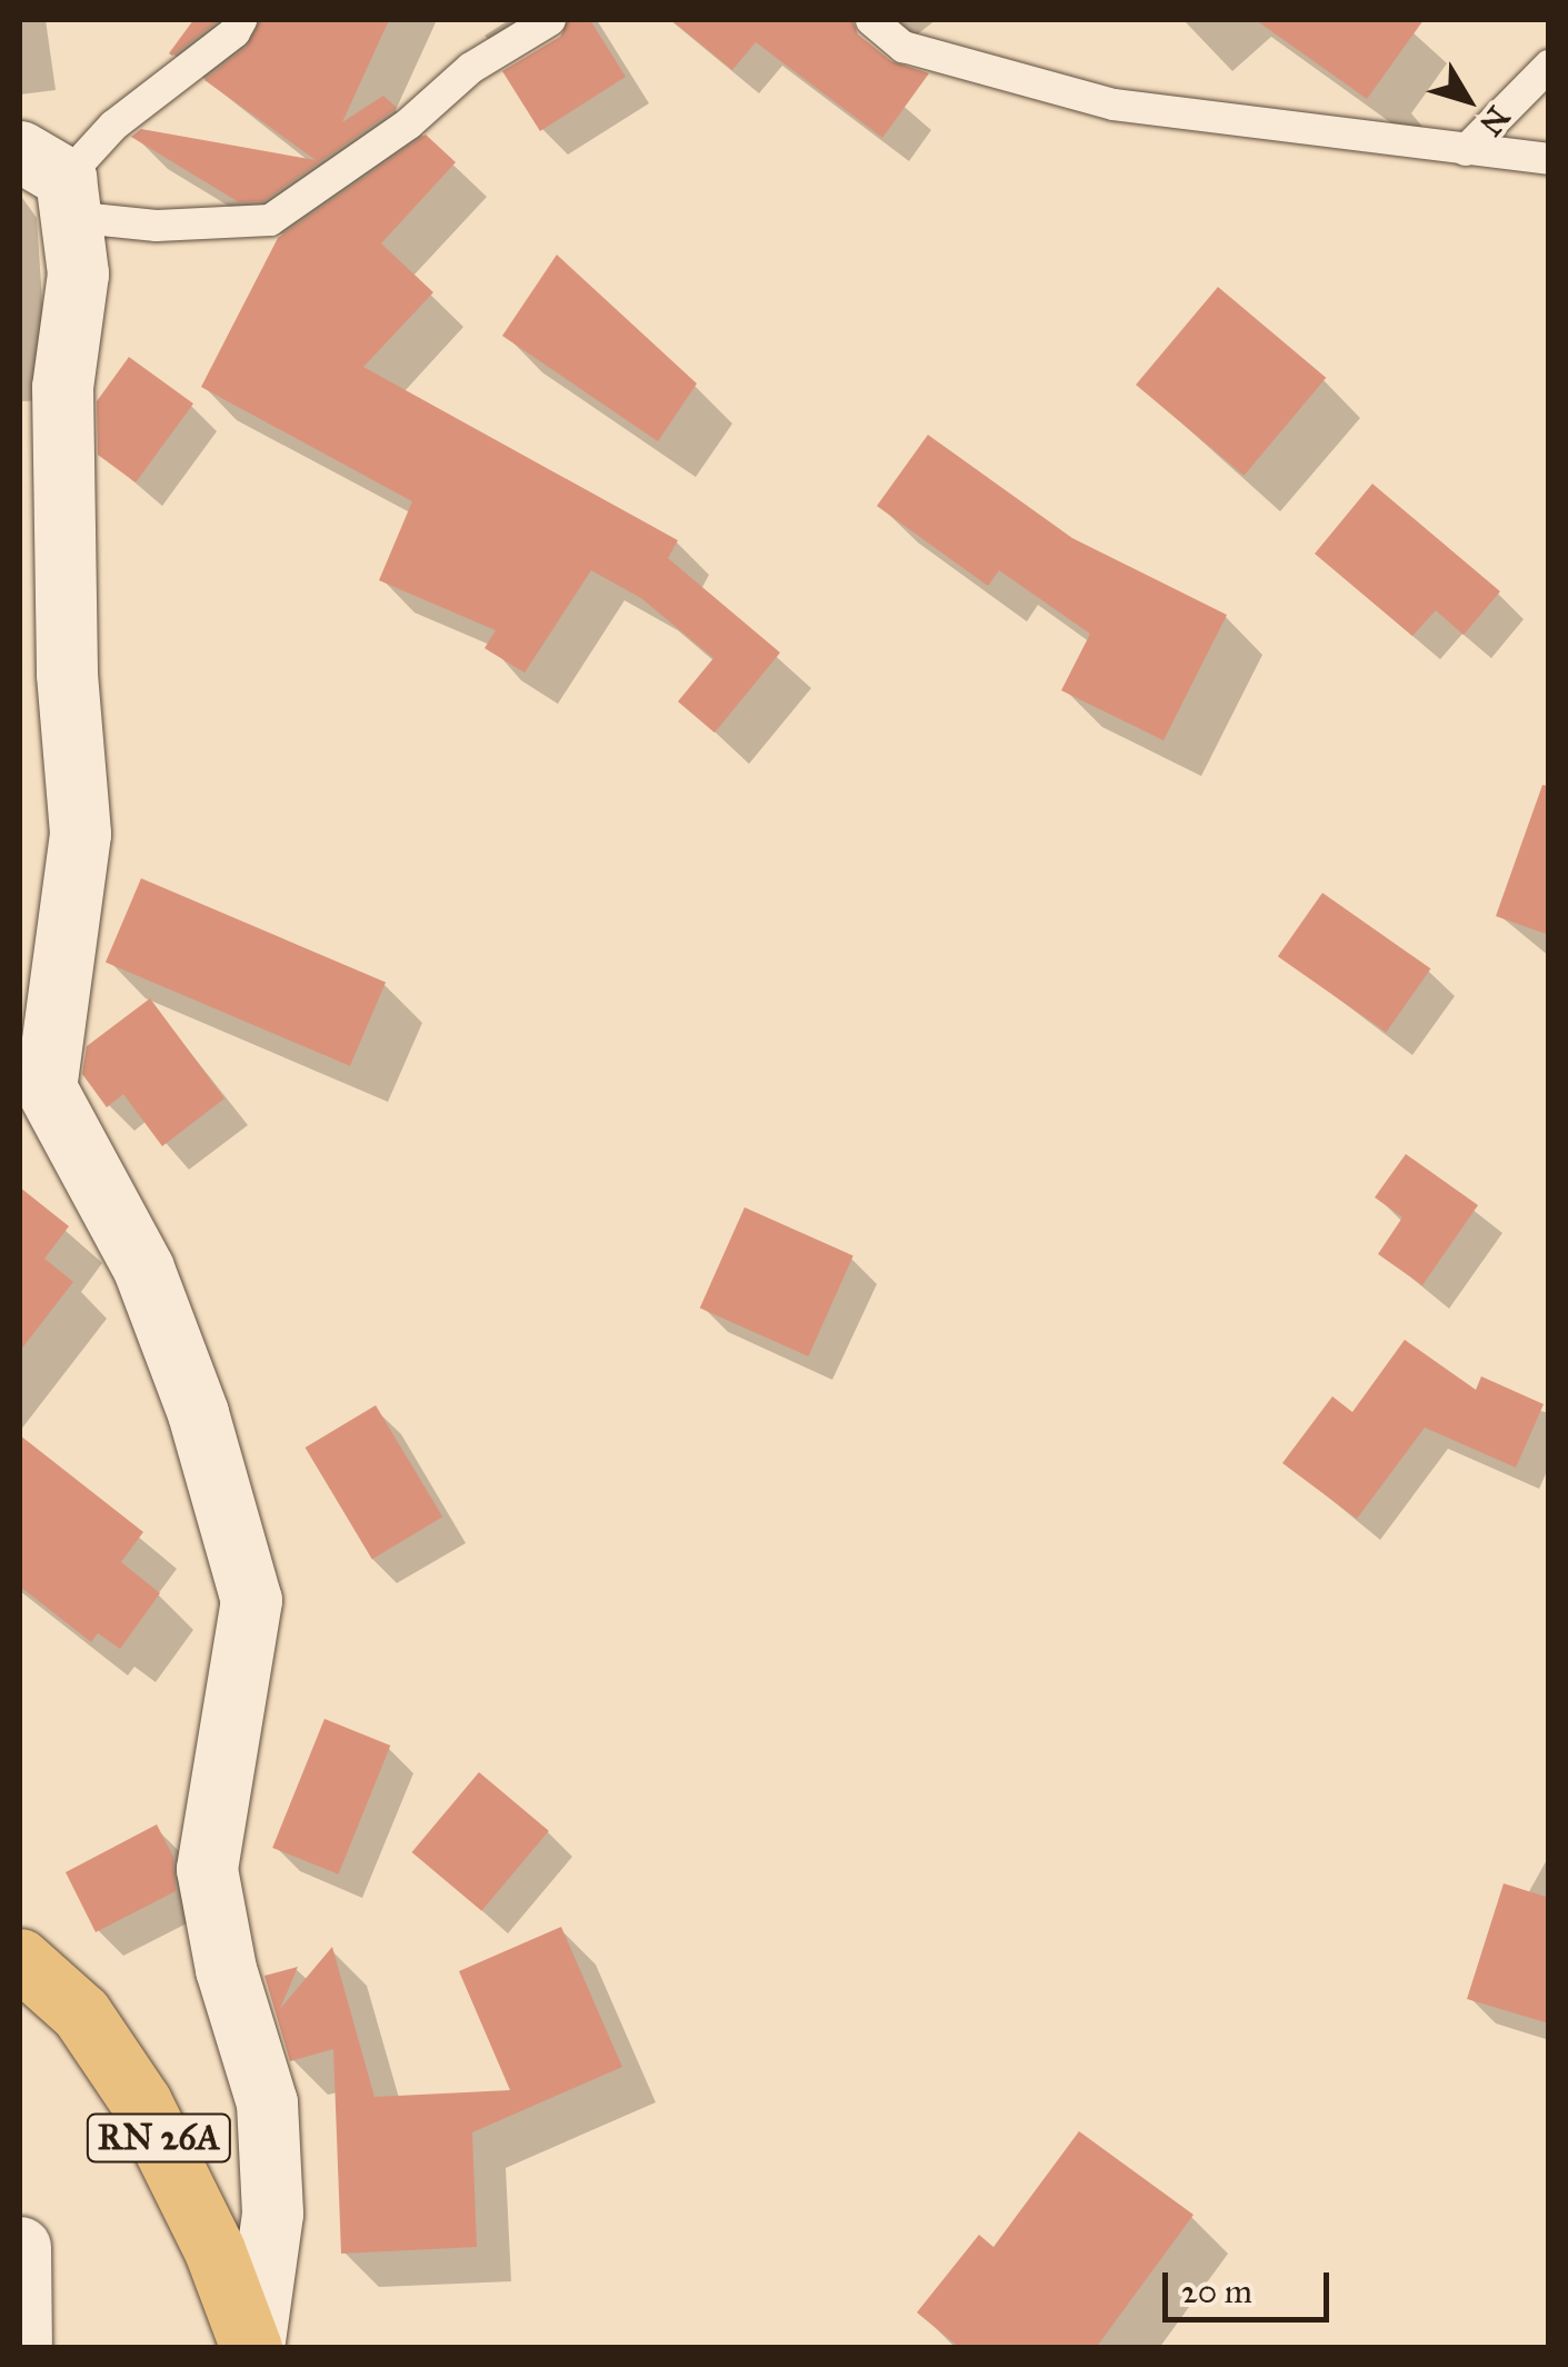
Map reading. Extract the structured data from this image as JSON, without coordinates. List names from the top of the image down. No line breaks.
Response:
{"streets":{"main road":["RN 26A"]},"scale_bar":"20 m","north":"bottom right"}
